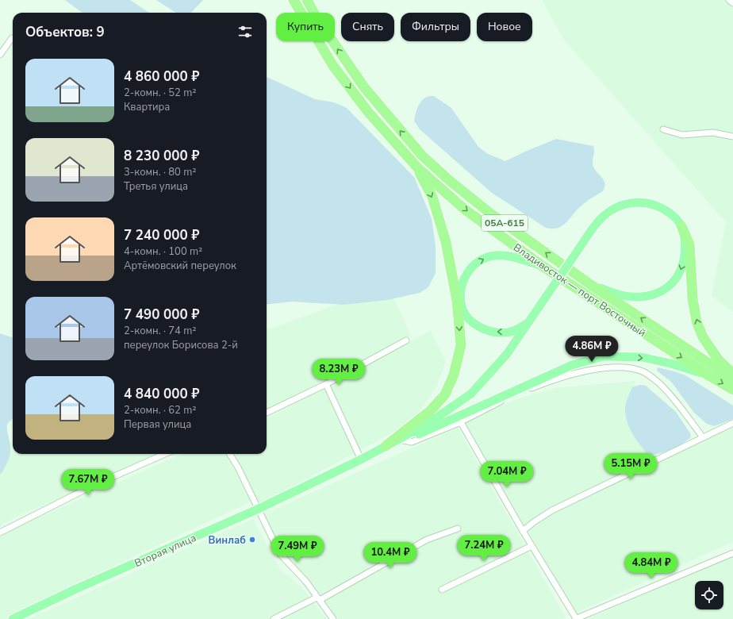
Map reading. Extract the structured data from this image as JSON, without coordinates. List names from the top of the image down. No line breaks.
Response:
{"streets":{"highway":["05А-615","Владивосток — порт Восточный"],"main road":["Вторая улица"]},"places":["Винлаб"],"page":{"chip":["Купить","Снять","Фильтры","Новое"],"heading":"Объектов: 9","list":[{"name":"4 860 000 ₽","note":"2-комн. · 52 m² · Квартира"},{"name":"8 230 000 ₽","note":"3-комн. · 80 m² · Третья улица"},{"name":"7 240 000 ₽","note":"4-комн. · 100 m² · Артёмовский переулок"},{"name":"7 490 000 ₽","note":"2-комн. · 74 m² · переулок Борисова 2-й"},{"name":"4 840 000 ₽","note":"2-комн. · 62 m² · Первая улица"}],"price":["4.86M ₽","8.23M ₽","5.15M ₽","7.04M ₽","7.67M ₽","7.24M ₽","7.49M ₽","10.4M ₽","4.84M ₽"]}}
